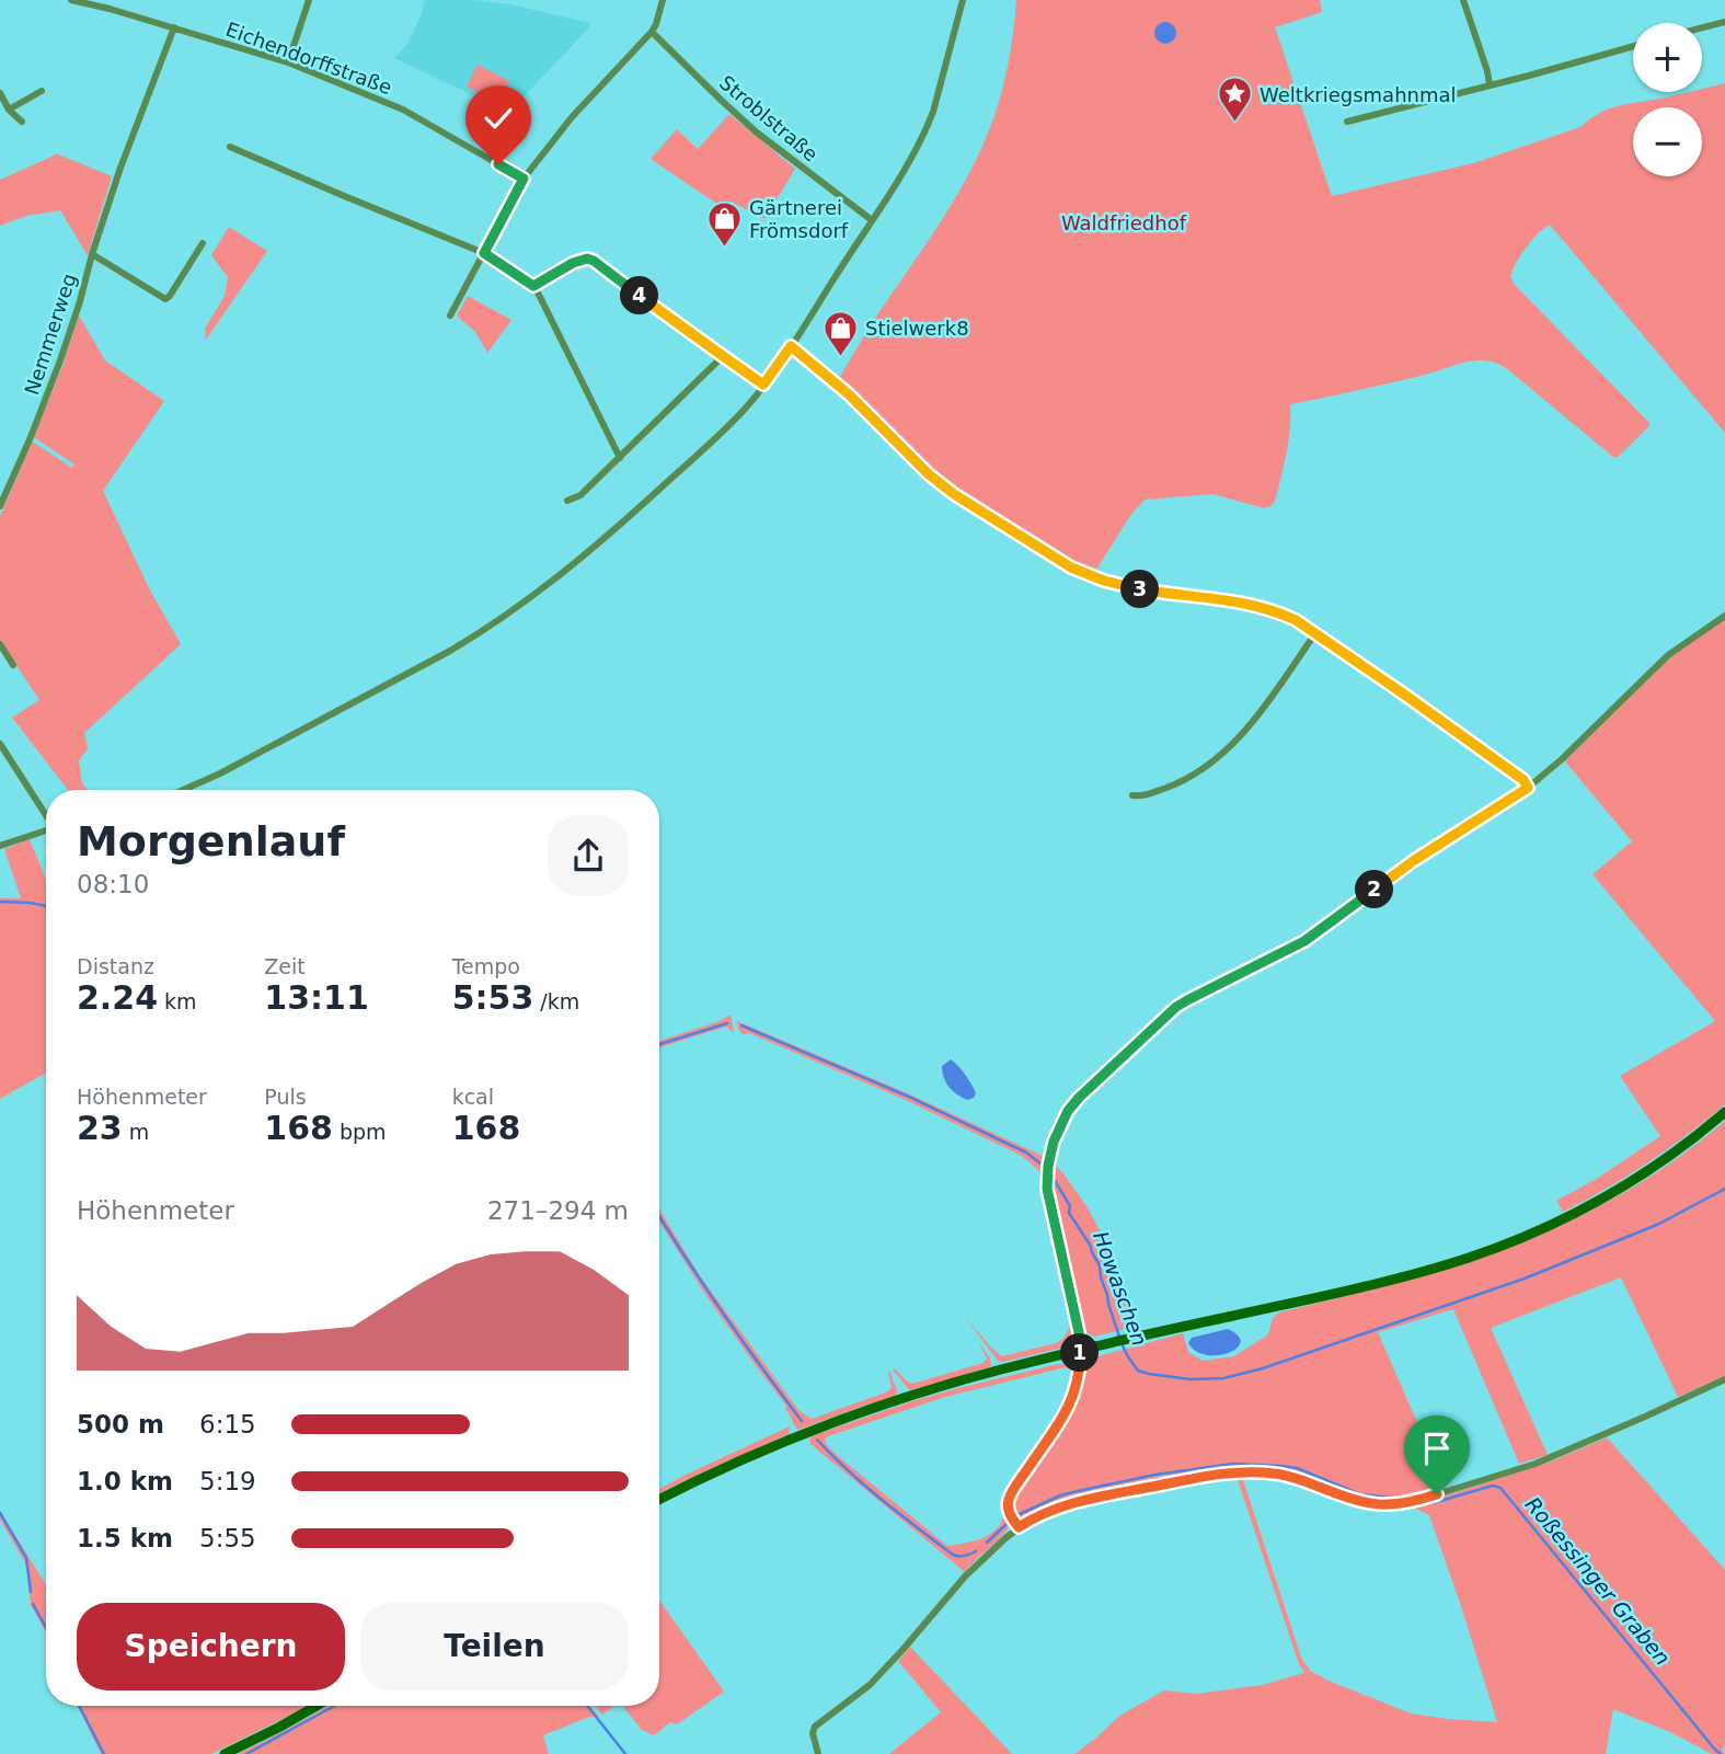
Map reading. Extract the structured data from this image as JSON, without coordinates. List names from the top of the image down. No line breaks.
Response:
{"streets":{"street":["Eichendorffstraße","Stroblstraße","Nemmerweg"]},"crossings":[["Eichendorffstraße","Nemmerweg"]],"water":["Howaschen","Roßessinger Graben"],"parks":["Waldfriedhof"],"places":{"place":["Weltkriegsmahnmal"],"shop":["Gärtnerei Frömsdorf","Stielwerk8"]},"page":{"map_buttons":["+","−"],"pins":["4","3","2","1"],"heading":["Morgenlauf","08:10"],"stats":[["Distanz","2.24 km"],["Zeit","13:11"],["Tempo","5:53 /km"],["Höhenmeter","23 m"],["Puls","168 bpm"],["kcal","168"]],"chart":["Höhenmeter","271–294 m"],"list":[{"name":"500 m","note":"6:15"},{"name":"1.0 km","note":"5:19"},{"name":"1.5 km","note":"5:55"}],"buttons":["Speichern","Teilen"]}}
